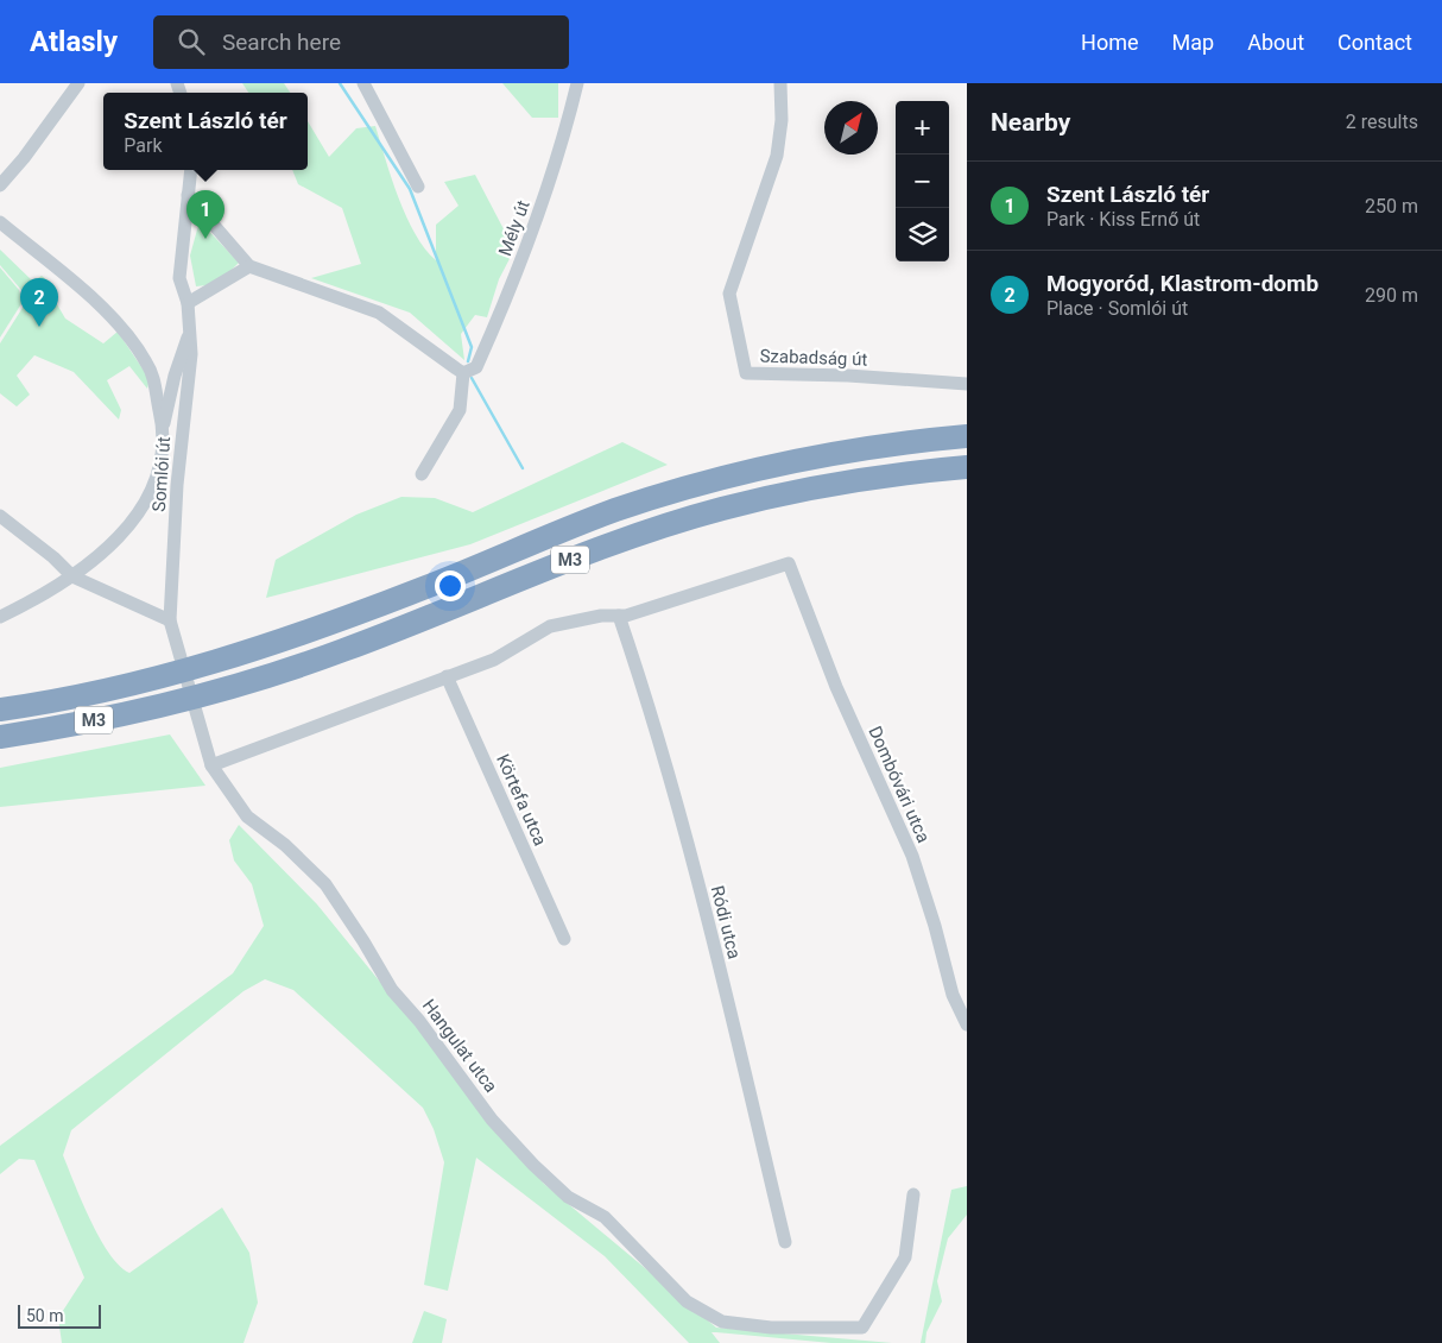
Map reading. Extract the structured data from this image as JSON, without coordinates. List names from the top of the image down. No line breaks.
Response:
{"streets":{"highway":["M3"],"street":["Mély út","Szabadság út","Somlói út","Dombóvári utca","Körtefa utca","Ródi utca","Hangulat utca"]},"crossings":[["Somlói út","Hangulat utca"],["Dombóvári utca","Ródi utca"]],"scale_bar":"50 m","north":"top right","page":{"header":"Atlasly","search":"Search here","nav":["Home","Map","About","Contact"],"heading":["Nearby","2 results"],"popup":["Szent László tér","Park"],"map_buttons":["+","−"],"list":[{"mark":"1","name":"Szent László tér","note":"Park · Kiss Ernő út","value":"250 m"},{"mark":"2","name":"Mogyoród, Klastrom-domb","note":"Place · Somlói út","value":"290 m"}],"pins":["1","2"],"scale":"50 m"}}
